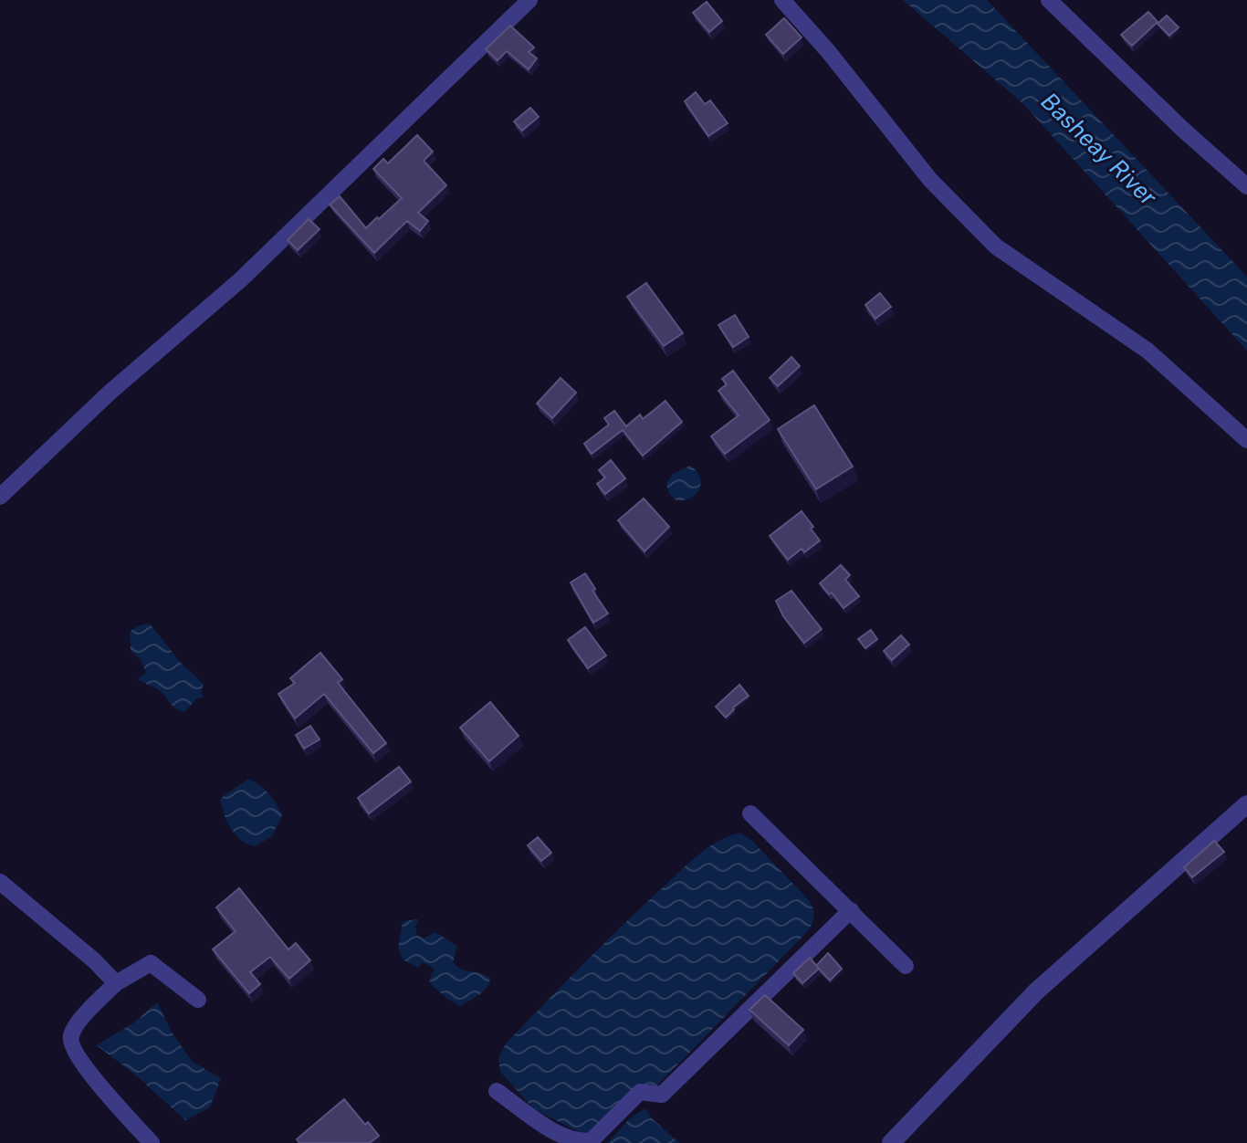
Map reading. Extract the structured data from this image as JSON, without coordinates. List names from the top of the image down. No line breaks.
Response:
{"water":["Basheay River"]}
